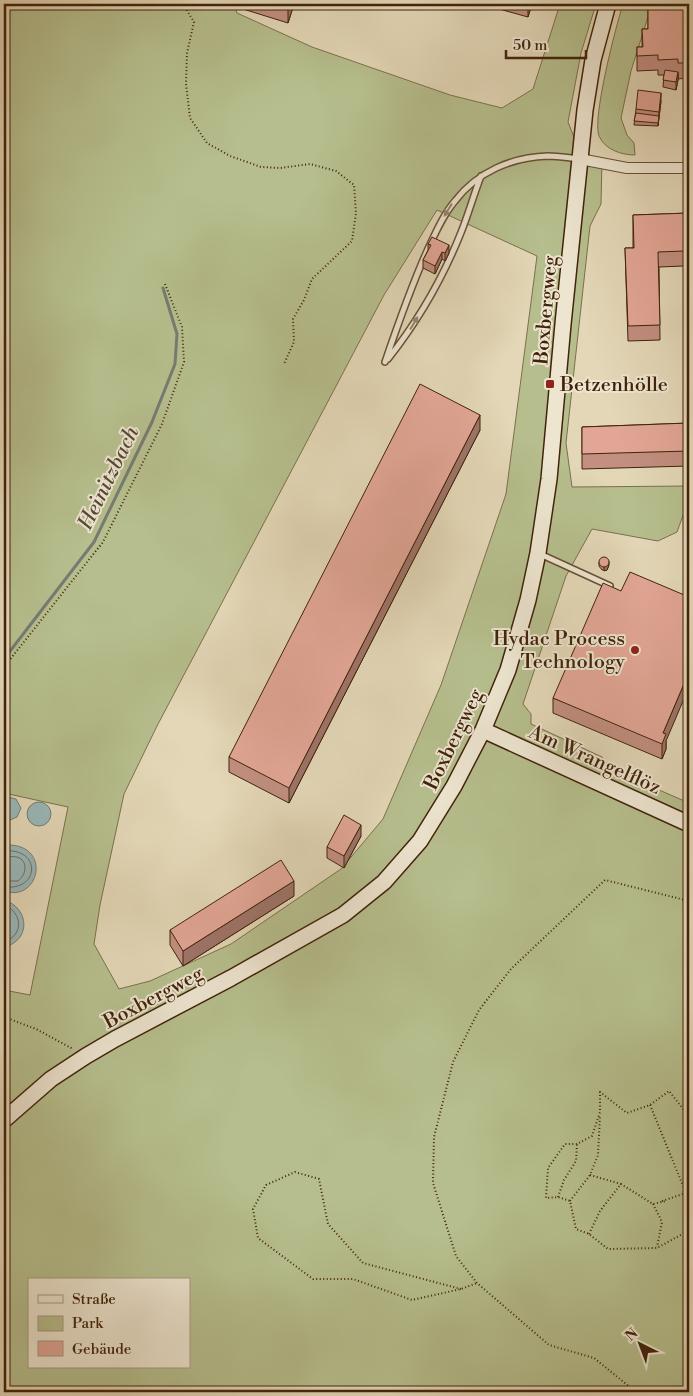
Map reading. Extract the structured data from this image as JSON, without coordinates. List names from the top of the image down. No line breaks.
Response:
{"streets":{"street":["Boxbergweg","Am Wrangelflöz"]},"crossings":[["Boxbergweg","Am Wrangelflöz"]],"water":["Heinitzbach"],"places":{"transit":["Betzenhölle"],"other":["Hydac Process Technology"]},"legend":["Straße","Park","Gebäude"],"scale_bar":"50 m","north":"top left"}
